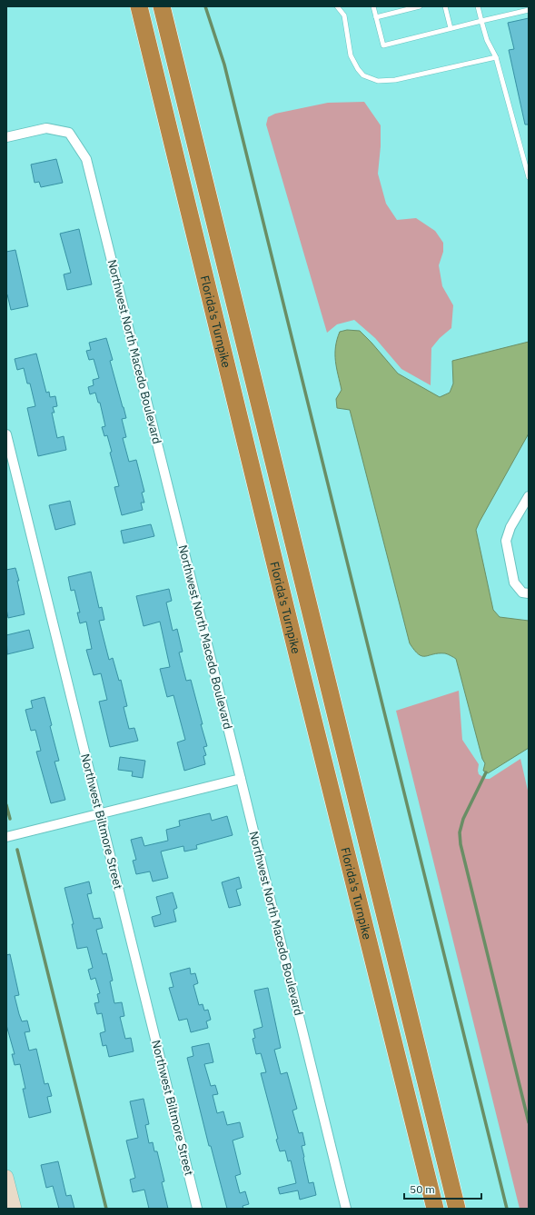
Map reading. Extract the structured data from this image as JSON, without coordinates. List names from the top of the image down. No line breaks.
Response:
{"streets":{"highway":["Florida's Turnpike"],"street":["Northwest North Macedo Boulevard","Northwest Biltmore Street"]},"scale_bar":"50 m"}
